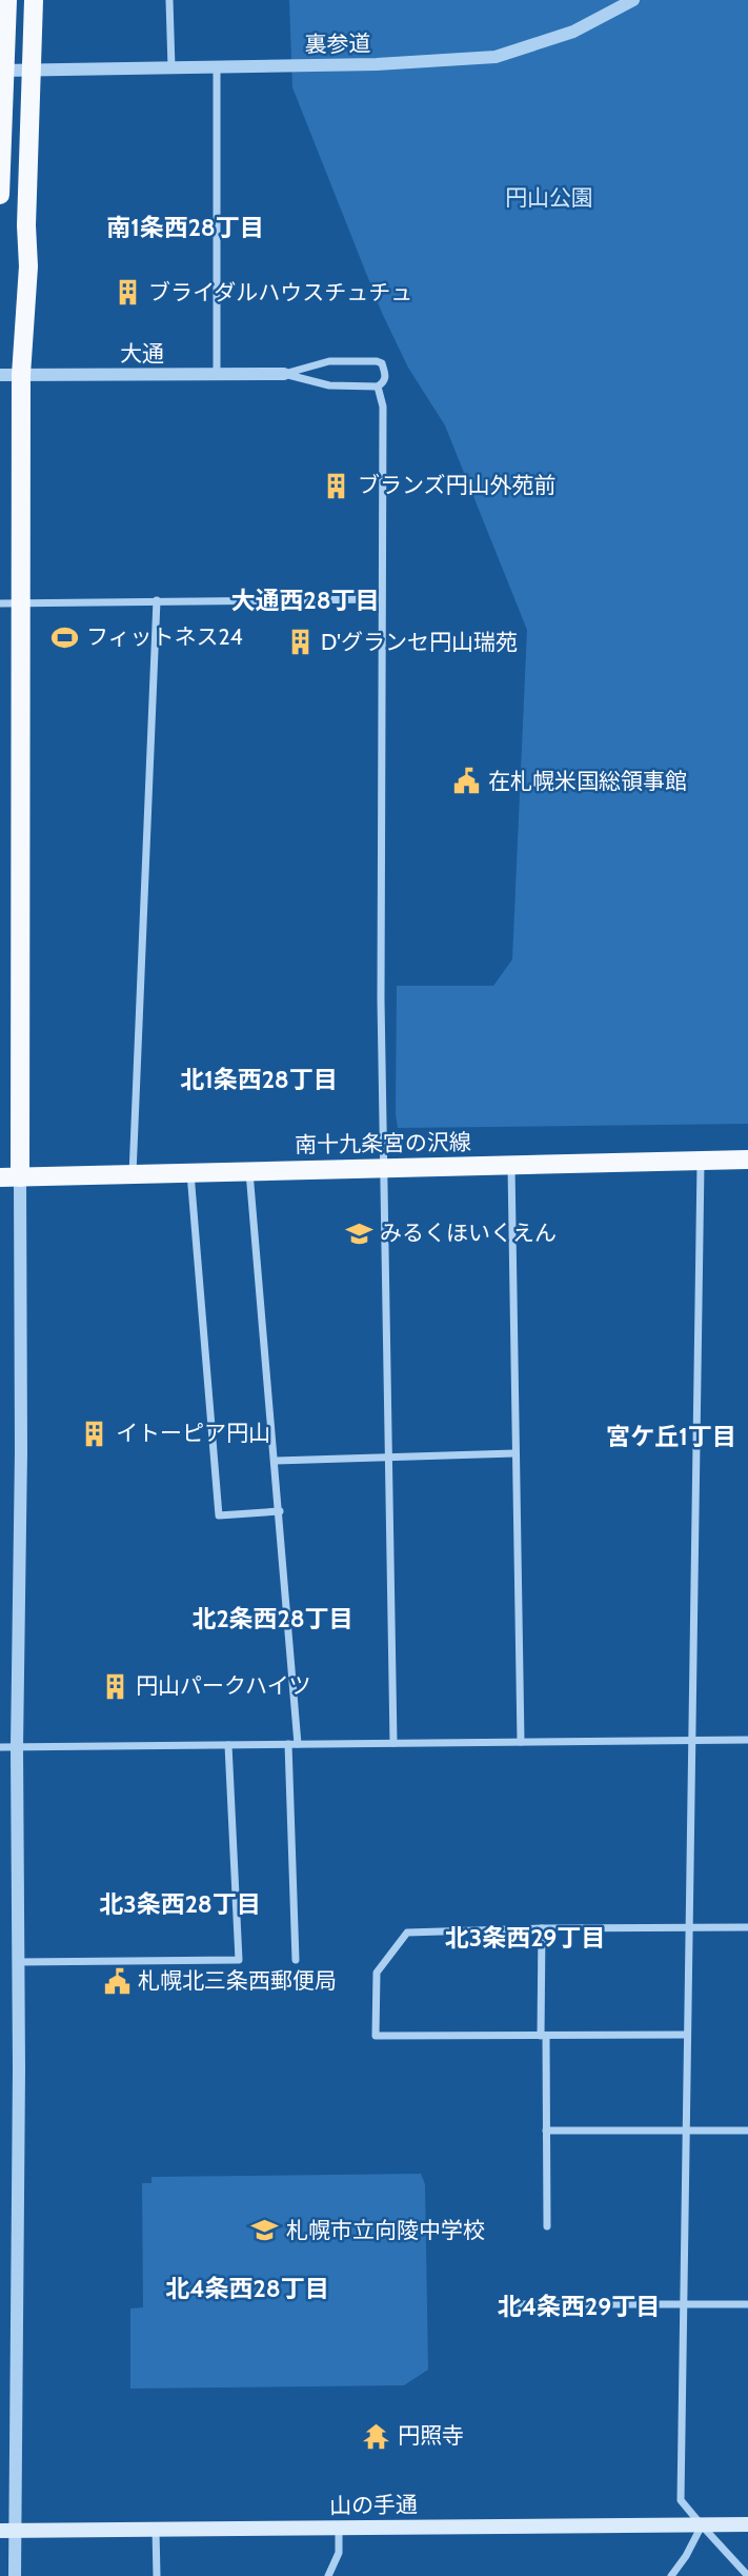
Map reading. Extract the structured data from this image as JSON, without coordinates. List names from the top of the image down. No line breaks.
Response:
{"streets":{"main road":["南十九条宮の沢線","山の手通"],"street":["裏参道","大通"]},"districts":["南1条西28丁目","大通西28丁目","北1条西28丁目","宮ケ丘1丁目","北2条西28丁目","北3条西28丁目","北3条西29丁目","北4条西28丁目","北4条西29丁目"],"parks":["円山公園"],"places":{"building":["ブライダルハウスチュチュ","ブランズ円山外苑前","D'グランセ円山瑞苑","イトーピア円山","円山パークハイツ"],"sports":["フィットネス24"],"public building":["在札幌米国総領事館","札幌北三条西郵便局"],"school or university":["みるくほいくえん","札幌市立向陵中学校"],"temple":["円照寺"]}}
